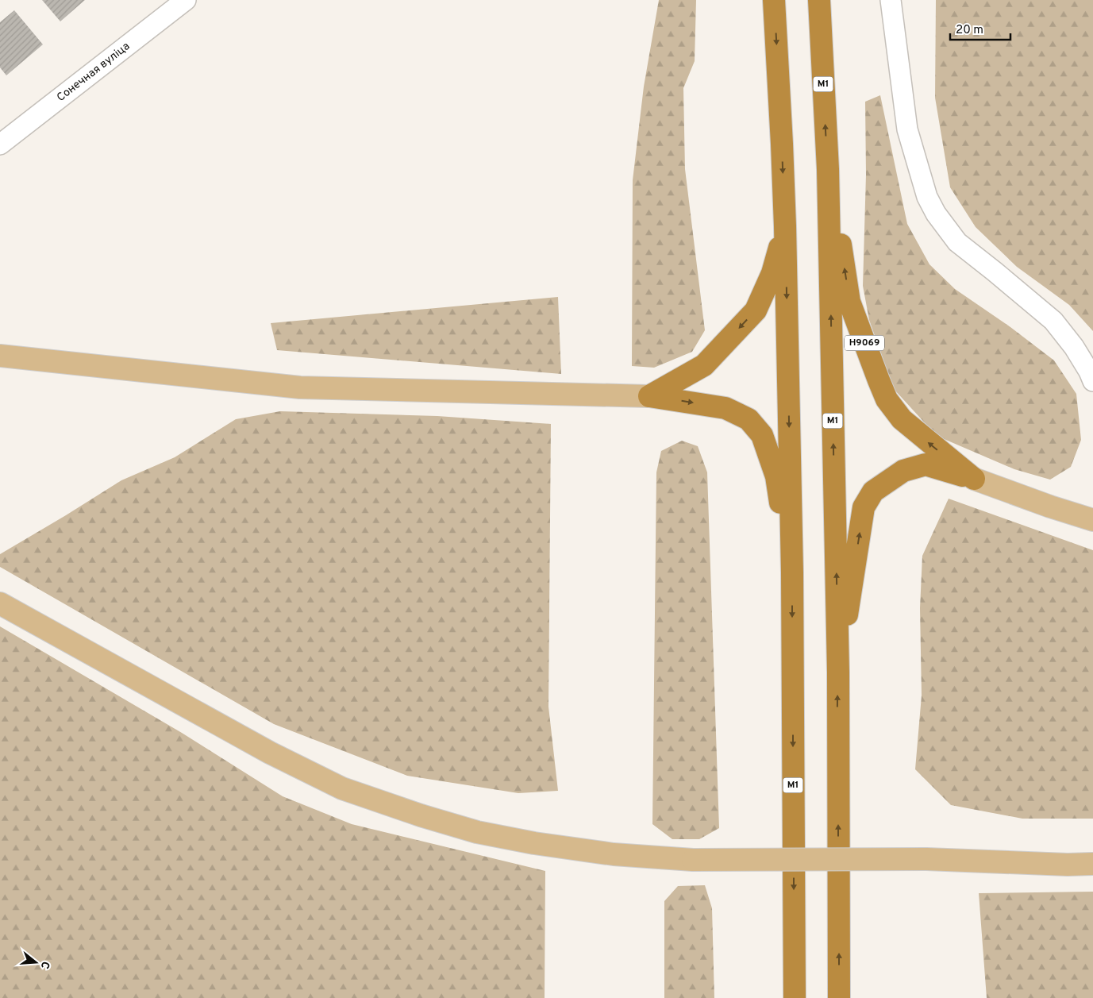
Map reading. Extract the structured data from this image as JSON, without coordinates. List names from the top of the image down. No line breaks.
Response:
{"streets":{"highway":["М1","Н9069"],"street":["Сонечная вуліца"]},"crossings":[["М1","Н9069"]],"scale_bar":"20 m","north":"right"}
